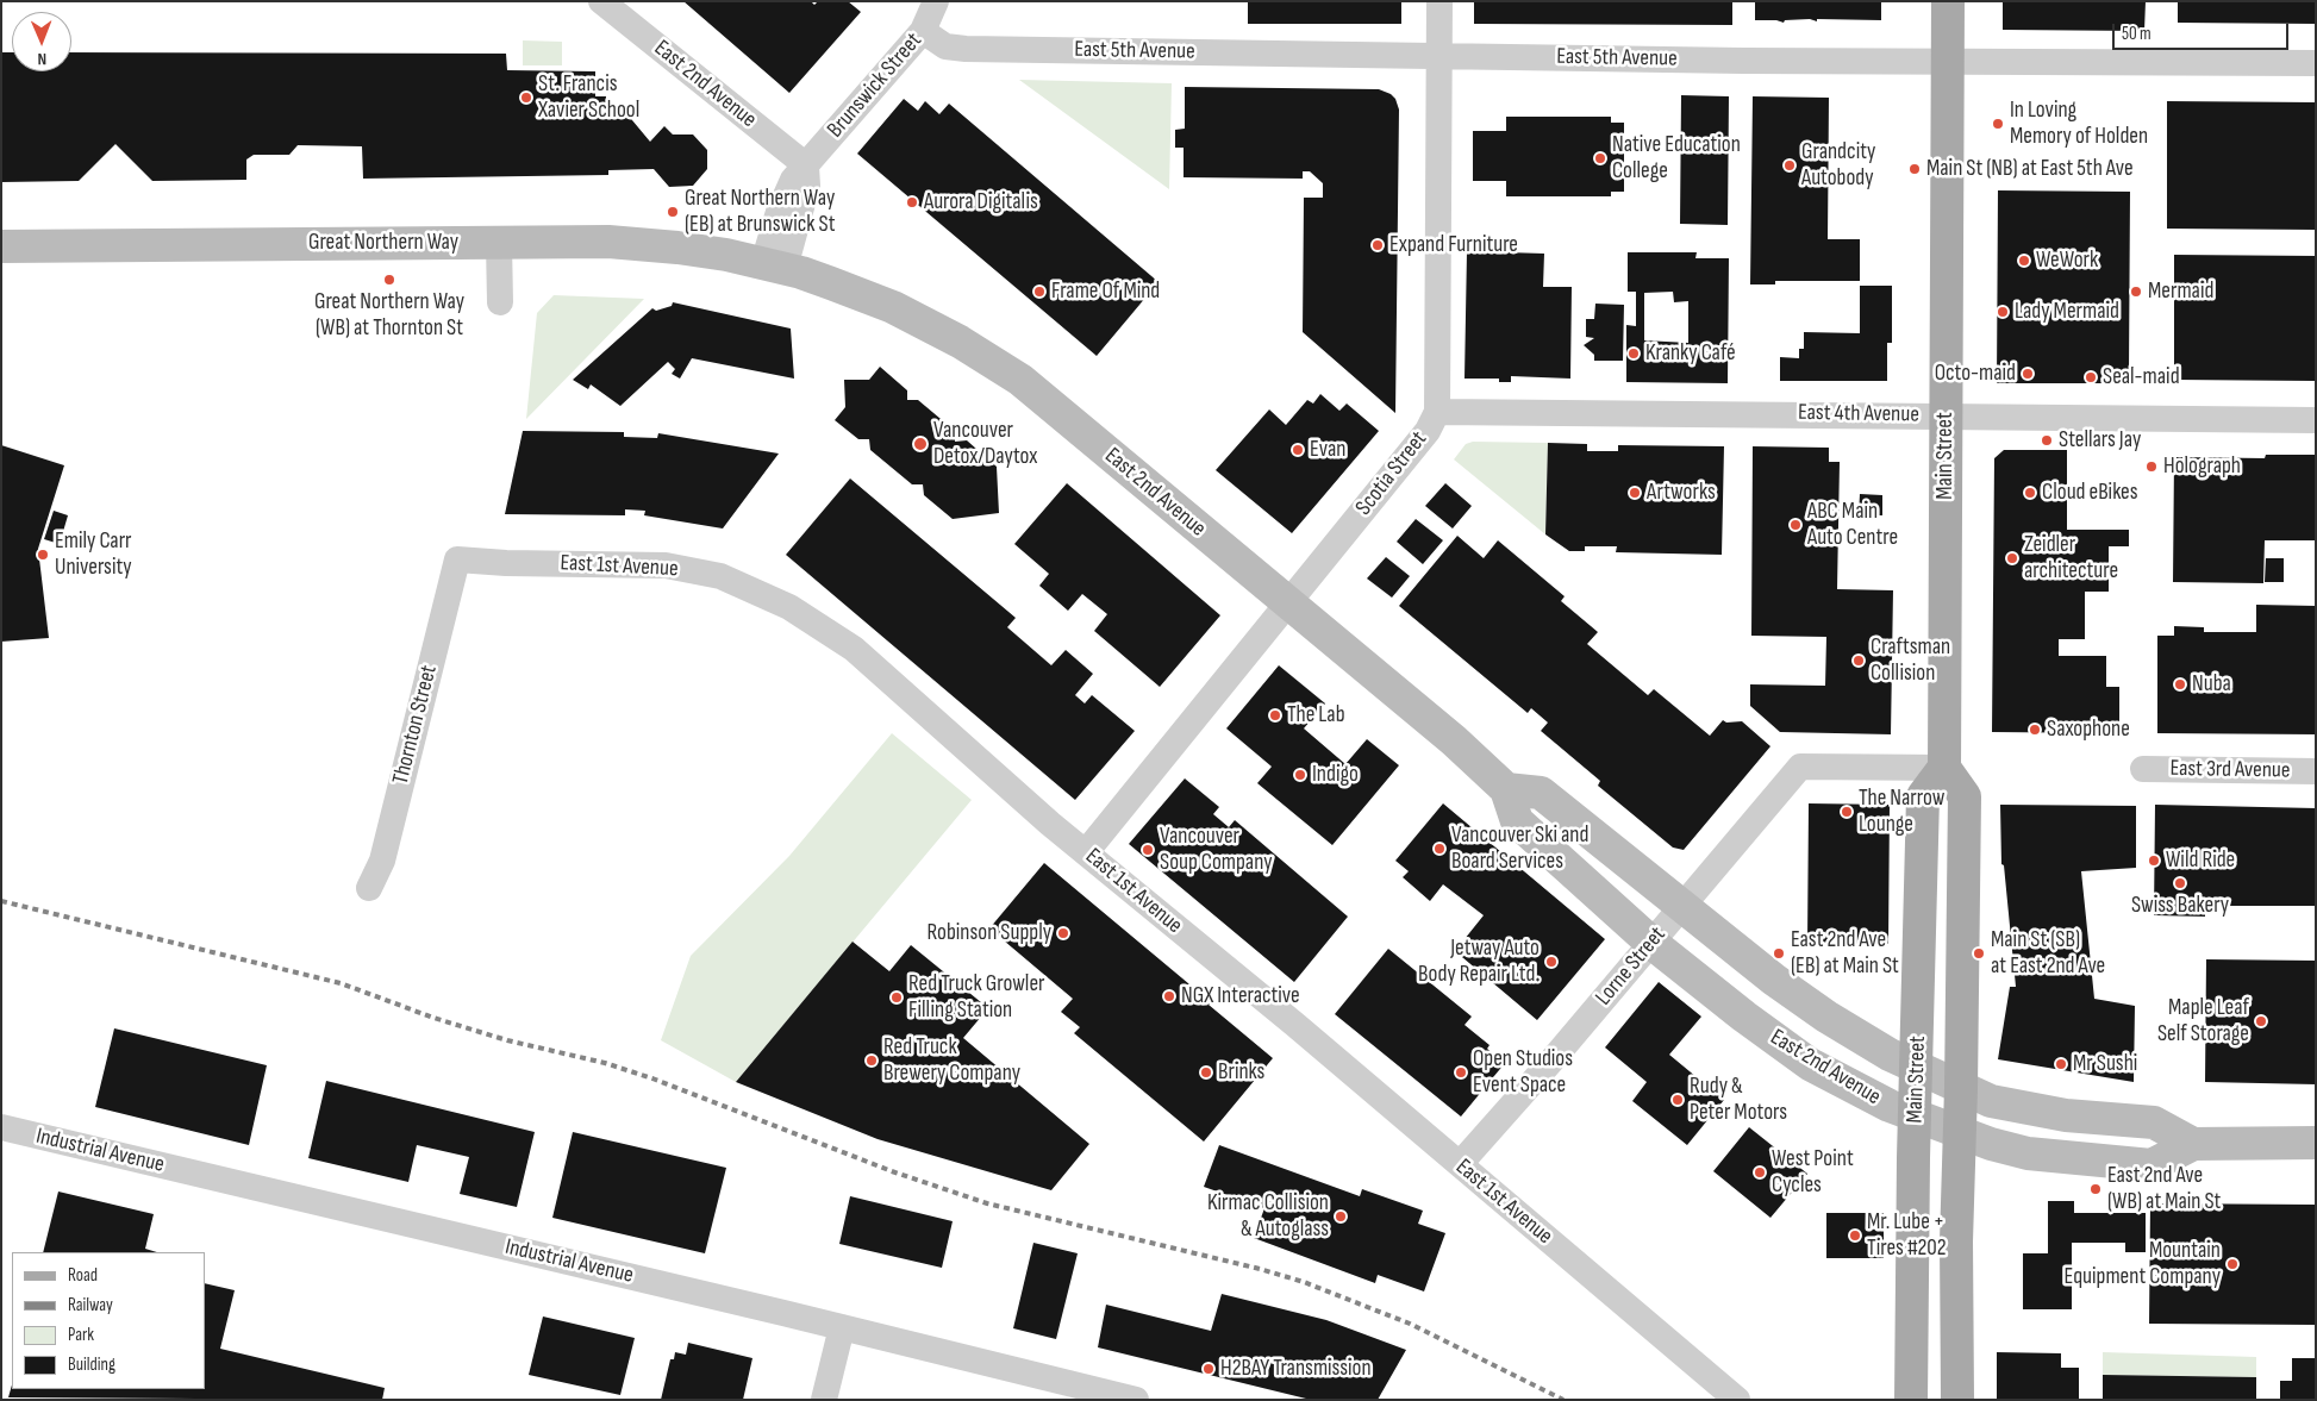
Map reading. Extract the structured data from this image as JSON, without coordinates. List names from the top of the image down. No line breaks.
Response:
{"streets":{"main road":["East 2nd Avenue","Great Northern Way","Main Street"],"street":["East 5th Avenue","Brunswick Street","East 4th Avenue","Scotia Street","East 1st Avenue","Thornton Street","East 3rd Avenue","Lorne Street","Industrial Avenue"]},"crossings":[["East 5th Avenue","Brunswick Street"],["East 5th Avenue","Main Street"],["East 5th Avenue","Scotia Street"],["East 2nd Avenue","Brunswick Street"],["East 2nd Avenue","Great Northern Way"],["East 2nd Avenue","Main Street"],["East 2nd Avenue","Scotia Street"],["East 2nd Avenue","Lorne Street"],["East 4th Avenue","Main Street"],["East 4th Avenue","Scotia Street"],["Main Street","Lorne Street"],["Scotia Street","East 1st Avenue"],["East 1st Avenue","Thornton Street"],["East 1st Avenue","Lorne Street"]],"places":["St. Francis Xavier School","In Loving Memory of Holden","Native Education College","Grandcity Autobody","Main St (NB) at East 5th Ave","Aurora Digitalis","Great Northern Way (EB) at Brunswick St","Expand Furniture","WeWork","Great Northern Way (WB) at Thornton St","Frame Of Mind","Mermaid","Lady Mermaid","Kranky Café","Octo-maid","Seal-maid","Stellars Jay","Vancouver Detox/Daytox","Evan","Holograph","Artworks","Cloud eBikes","ABC Main Auto Centre","Emily Carr University","Zeidler architecture","Craftsman Collision","Nuba","The Lab","Saxophone","Indigo","The Narrow Lounge","Vancouver Ski and Board Services","Vancouver Soup Company","Wild Ride","Swiss Bakery","Robinson Supply","East 2nd Ave (EB) at Main St","Main St (SB) at East 2nd Ave","Jetway Auto Body Repair Ltd.","NGX Interactive","Red Truck Growler Filling Station","Maple Leaf Self Storage","Red Truck Brewery Company","Mr Sushi","Brinks","Open Studios Event Space","Rudy & Peter Motors","West Point Cycles","East 2nd Ave (WB) at Main St","Kirmac Collision & Autoglass","Mr. Lube + Tires #202","Mountain Equipment Company","H2BAY Transmission"],"legend":["Road","Railway","Park","Building"],"scale_bar":"50 m","north":"bottom"}
